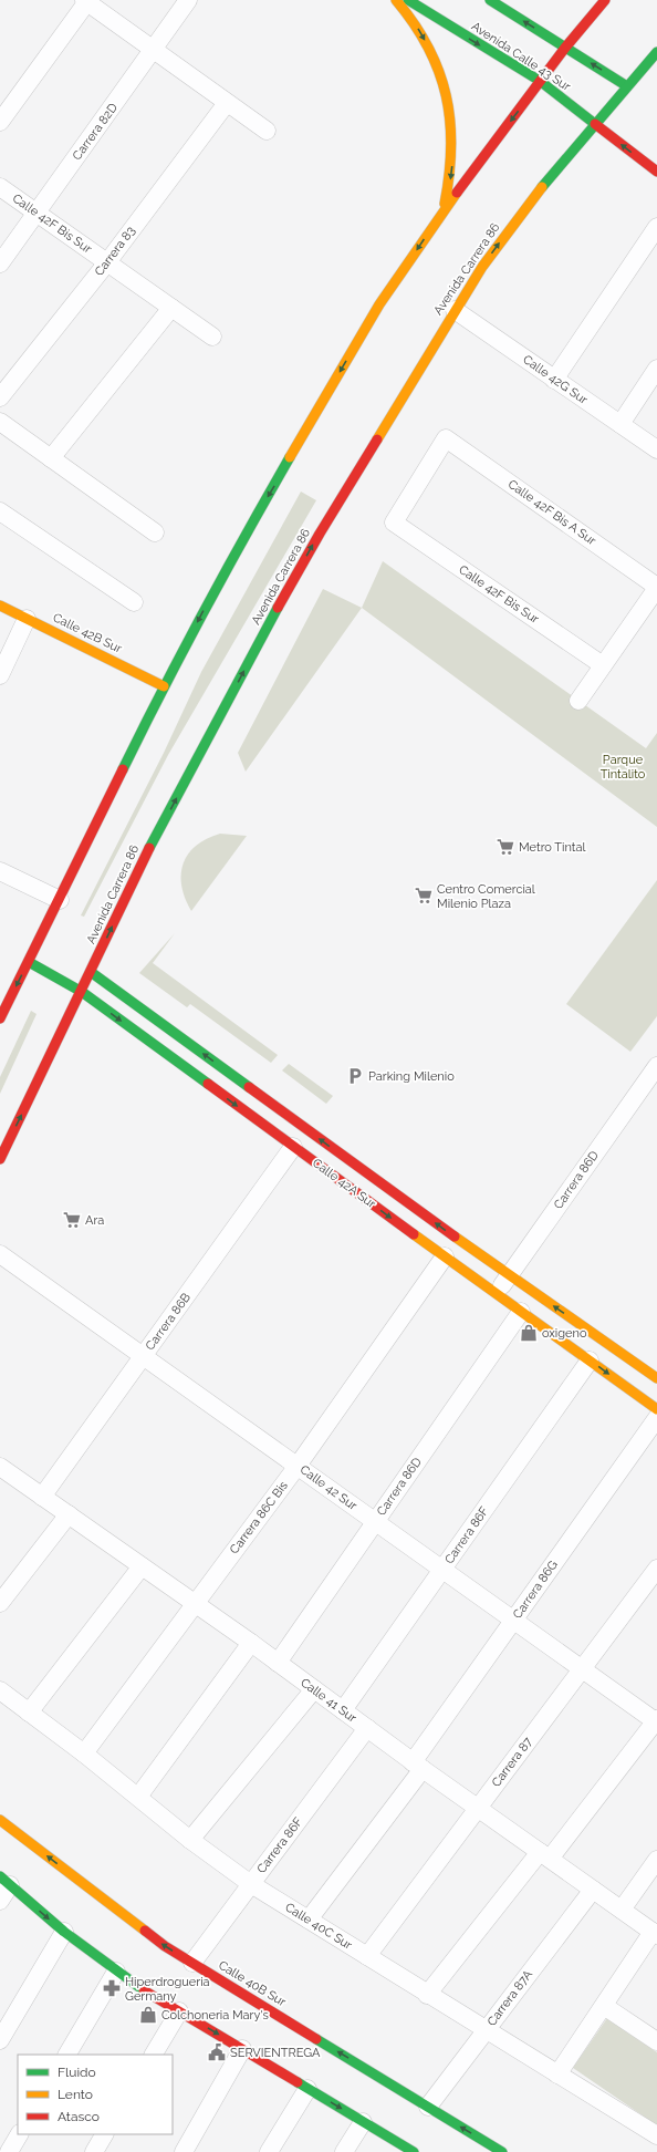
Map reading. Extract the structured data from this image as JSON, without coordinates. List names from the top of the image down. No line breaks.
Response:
{"streets":{"main road":["Avenida Calle 43 Sur","Avenida Carrera 86","Calle 42B Sur","Calle 42A Sur","Calle 40B Sur"],"street":["Carrera 82D","Calle 42F Bis Sur","Carrera 83","Calle 42G Sur","Calle 42F Bis A Sur","Carrera 86D","Carrera 86B","Calle 42 Sur","Carrera 86C Bis","Carrera 86F","Carrera 86G","Calle 41 Sur","Carrera 87","Calle 40C Sur","Carrera 87A"]},"crossings":[["Avenida Calle 43 Sur","Avenida Carrera 86"],["Carrera 82D","Calle 42F Bis Sur"],["Calle 42F Bis Sur","Carrera 83"],["Calle 42F Bis Sur","Calle 42F Bis A Sur"],["Avenida Carrera 86","Calle 42G Sur"],["Avenida Carrera 86","Calle 42A Sur"],["Carrera 86D","Calle 42A Sur"],["Carrera 86D","Calle 42 Sur"],["Carrera 86D","Calle 41 Sur"],["Calle 42A Sur","Carrera 86B"],["Calle 42A Sur","Carrera 86C Bis"],["Calle 42A Sur","Carrera 86F"],["Carrera 86B","Calle 42 Sur"],["Carrera 86B","Calle 41 Sur"],["Calle 42 Sur","Carrera 86C Bis"],["Calle 42 Sur","Carrera 86F"],["Calle 42 Sur","Carrera 86G"],["Calle 42 Sur","Carrera 87"],["Carrera 86C Bis","Calle 41 Sur"],["Carrera 86C Bis","Calle 40C Sur"],["Carrera 86F","Calle 41 Sur"],["Carrera 86F","Calle 40C Sur"],["Carrera 86F","Calle 40B Sur"],["Carrera 86G","Calle 41 Sur"],["Carrera 86G","Calle 40C Sur"],["Calle 41 Sur","Carrera 87"],["Calle 41 Sur","Carrera 87A"],["Carrera 87","Calle 40C Sur"],["Calle 40C Sur","Carrera 87A"],["Calle 40B Sur","Carrera 87A"]],"parks":["Parque Tintalito"],"places":{"supermarket":["Metro Tintal","Centro Comercial Milenio Plaza","Ara"],"parking":["Parking Milenio"],"shop":["oxigeno","Colchoneria Mary's"],"pharmacy":["Hiperdrogueria Germany"],"public building":["SERVIENTREGA"]},"legend":["Fluido","Lento","Atasco"]}
